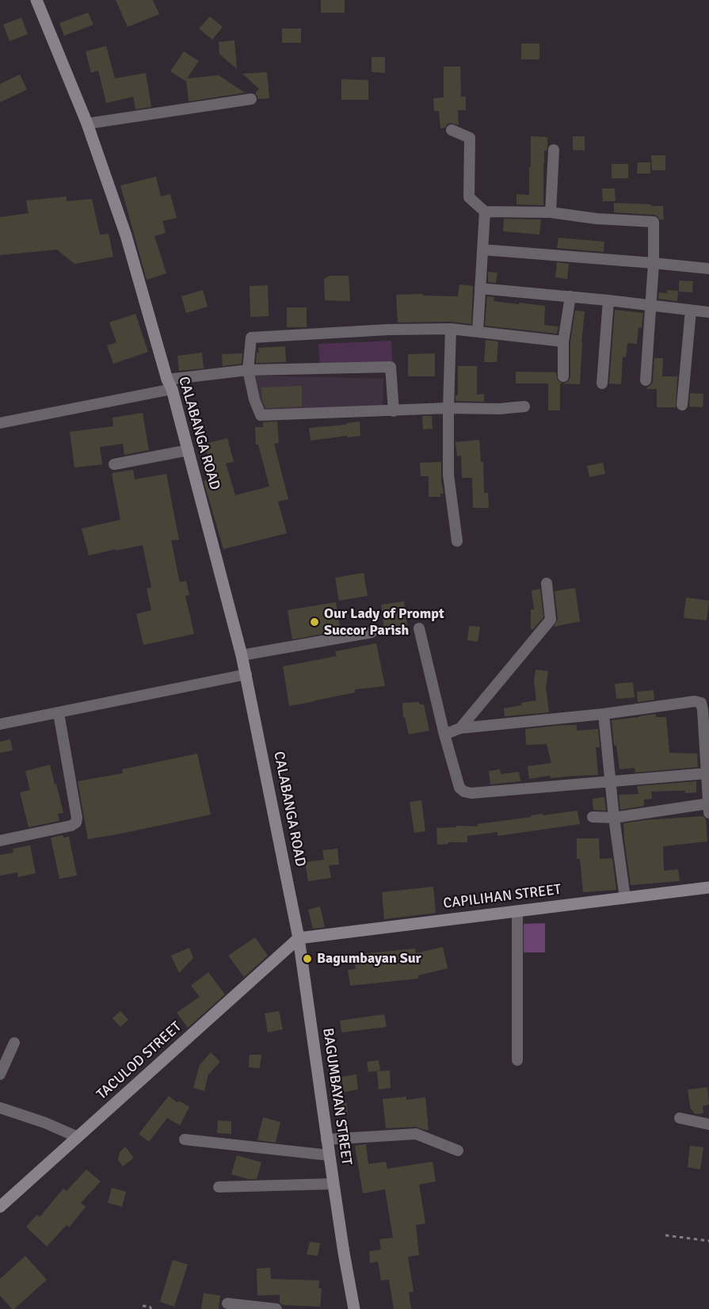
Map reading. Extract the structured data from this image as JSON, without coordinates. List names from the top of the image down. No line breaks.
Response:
{"streets":{"main road":["CALABANGA ROAD","CAPILIHAN STREET","TACULOD STREET","BAGUMBAYAN STREET"]},"crossings":[["CALABANGA ROAD","BAGUMBAYAN STREET"],["CAPILIHAN STREET","TACULOD STREET"],["CAPILIHAN STREET","BAGUMBAYAN STREET"],["TACULOD STREET","BAGUMBAYAN STREET"]],"places":["Our Lady of Prompt Succor Parish","Bagumbayan Sur"]}
